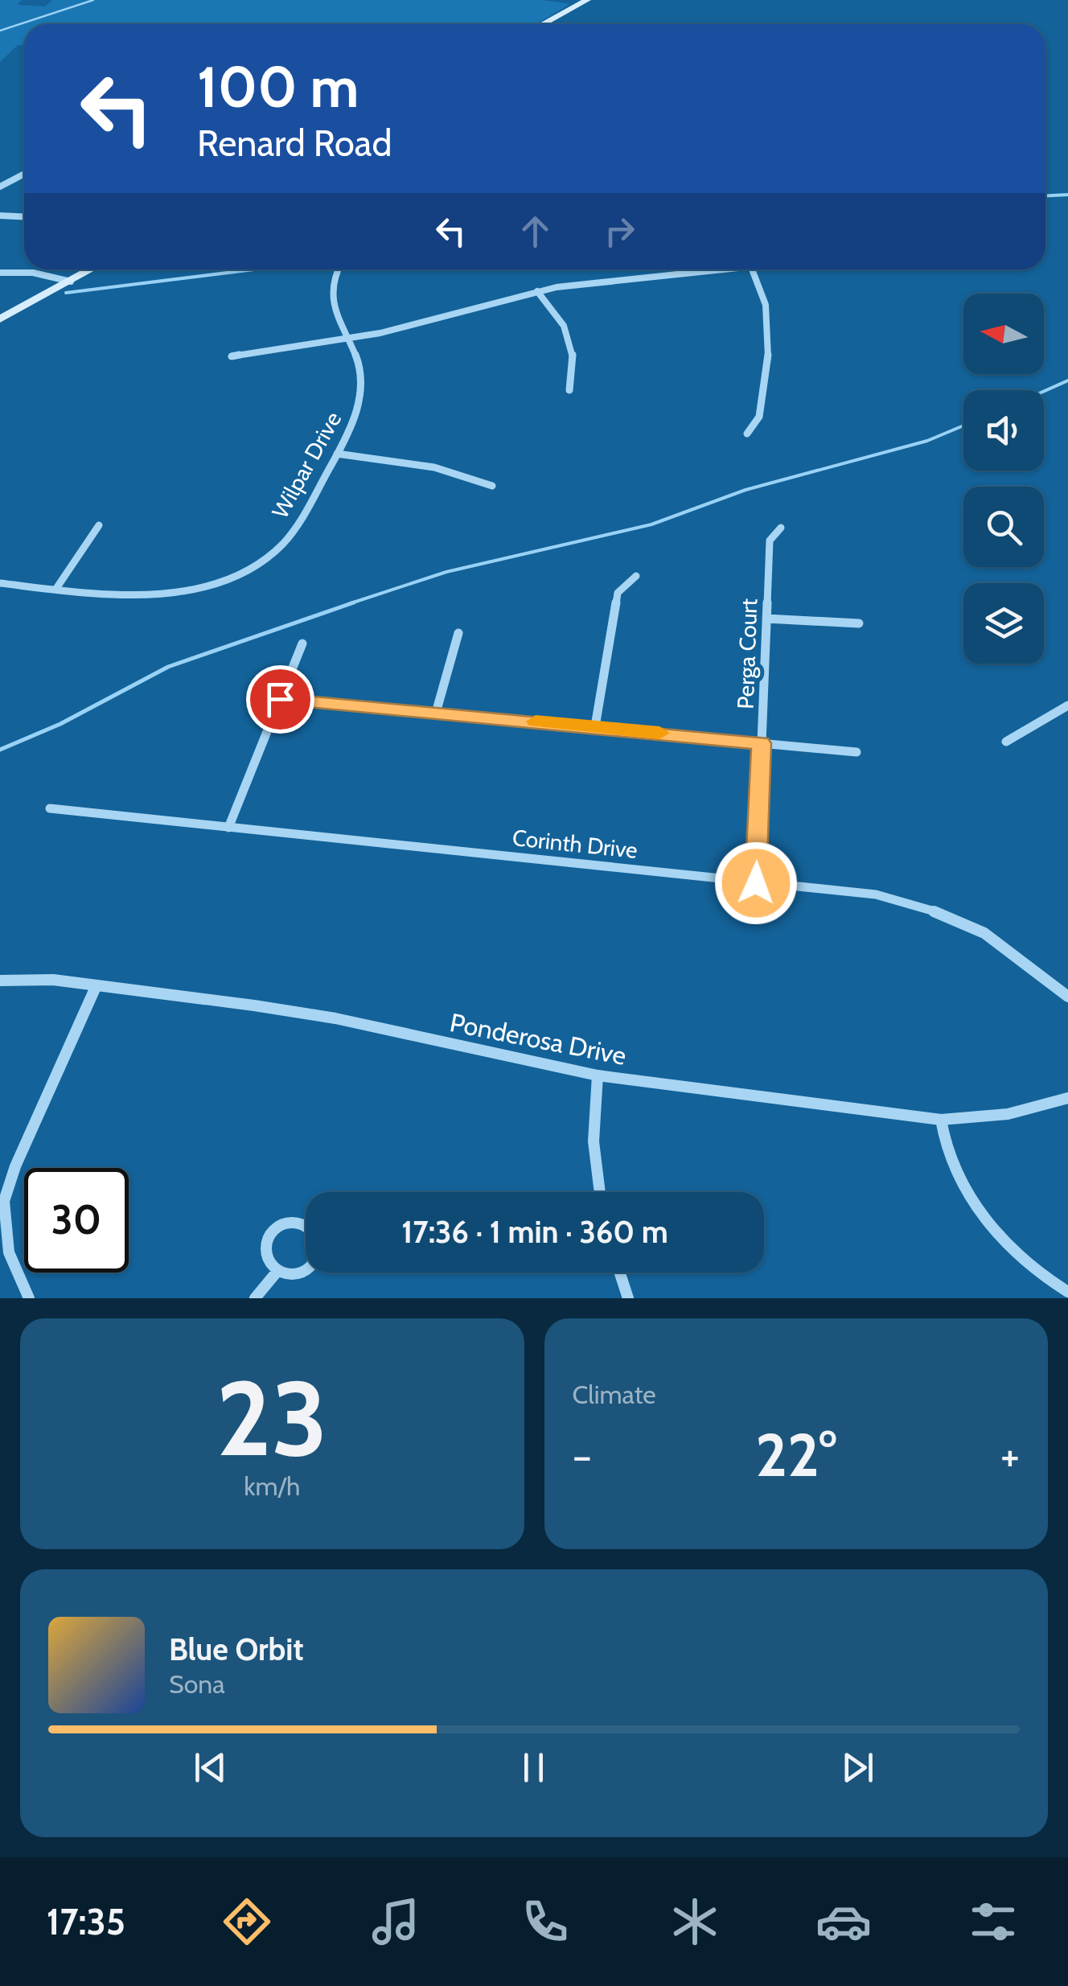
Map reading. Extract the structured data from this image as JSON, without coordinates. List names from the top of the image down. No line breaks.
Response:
{"streets":{"street":["Wilpar Drive","Perga Court","Corinth Drive","Ponderosa Drive"]},"crossings":[["Perga Court","Corinth Drive"]],"north":"left","page":{"turn":["100 m","Renard Road"],"limit":"30","trip":"17:36 · 1 min · 360 m","tile":[["23","km/h"],"Climate"],"heat":["−","22°","+"],"song":["Blue Orbit","Sona"],"tabs":"17:35"}}
